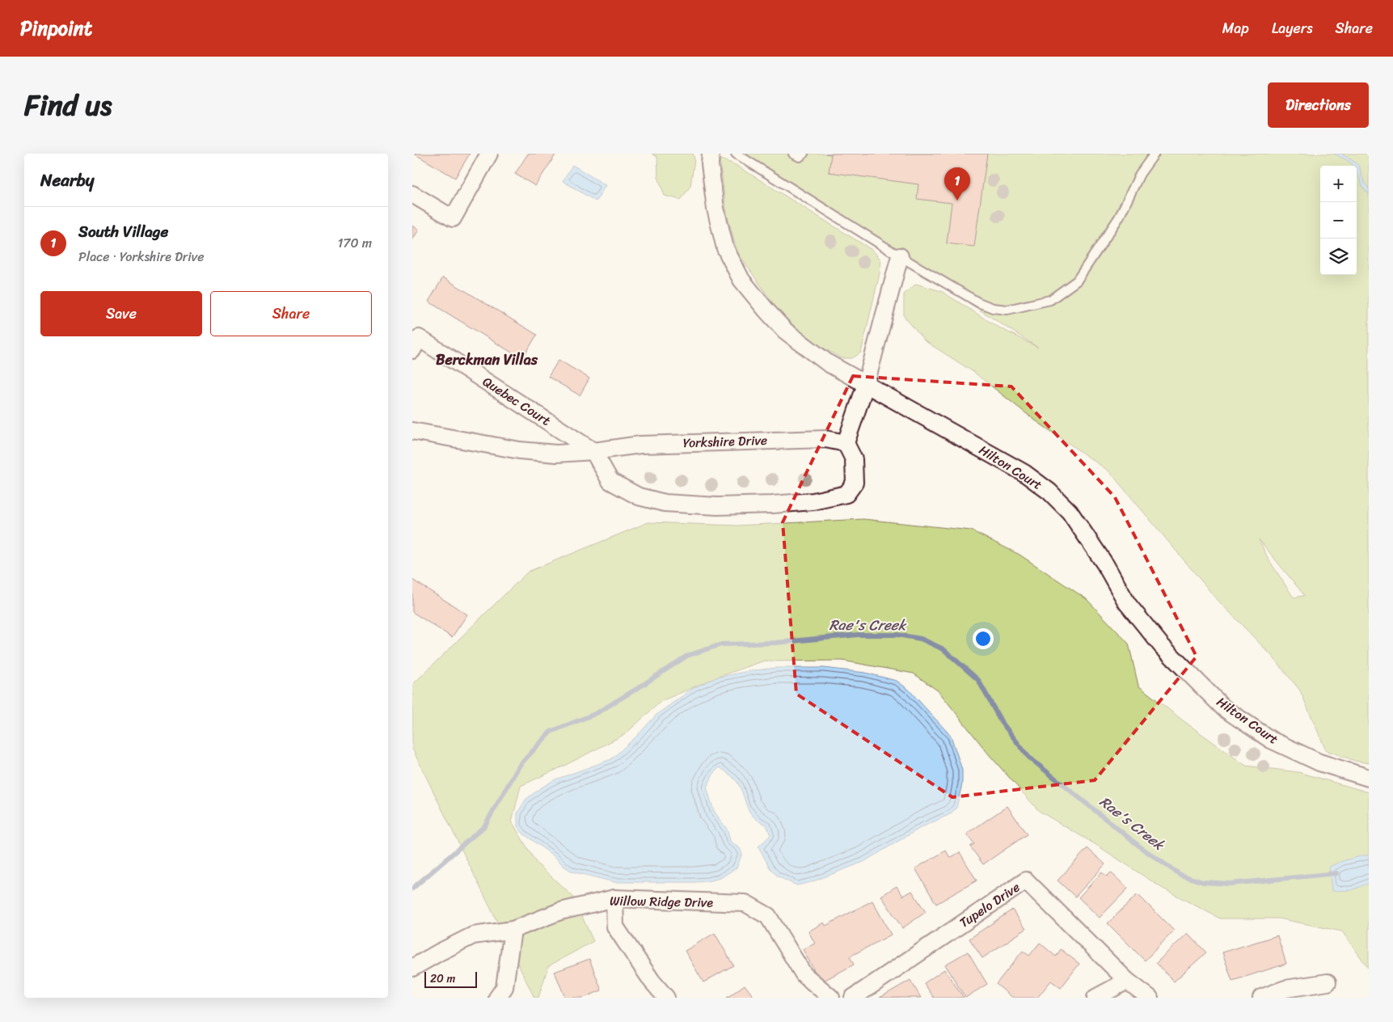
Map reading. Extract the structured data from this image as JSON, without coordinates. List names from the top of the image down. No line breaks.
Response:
{"streets":{"street":["Quebec Court","Yorkshire Drive","Hilton Court","Willow Ridge Drive","Tupelo Drive"]},"crossings":[["Quebec Court","Yorkshire Drive"]],"districts":["Berckman Villas"],"water":["Rae's Creek"],"scale_bar":"20 m","page":{"header":"Pinpoint","nav":["Map","Layers","Share"],"title":"Find us","buttons":["Directions",["Save","Share"]],"heading":"Nearby","map_buttons":["+","−"],"pins":"1","list":[{"mark":"1","name":"South Village","note":"Place · Yorkshire Drive","value":"170 m"}],"scale":"20 m"}}
